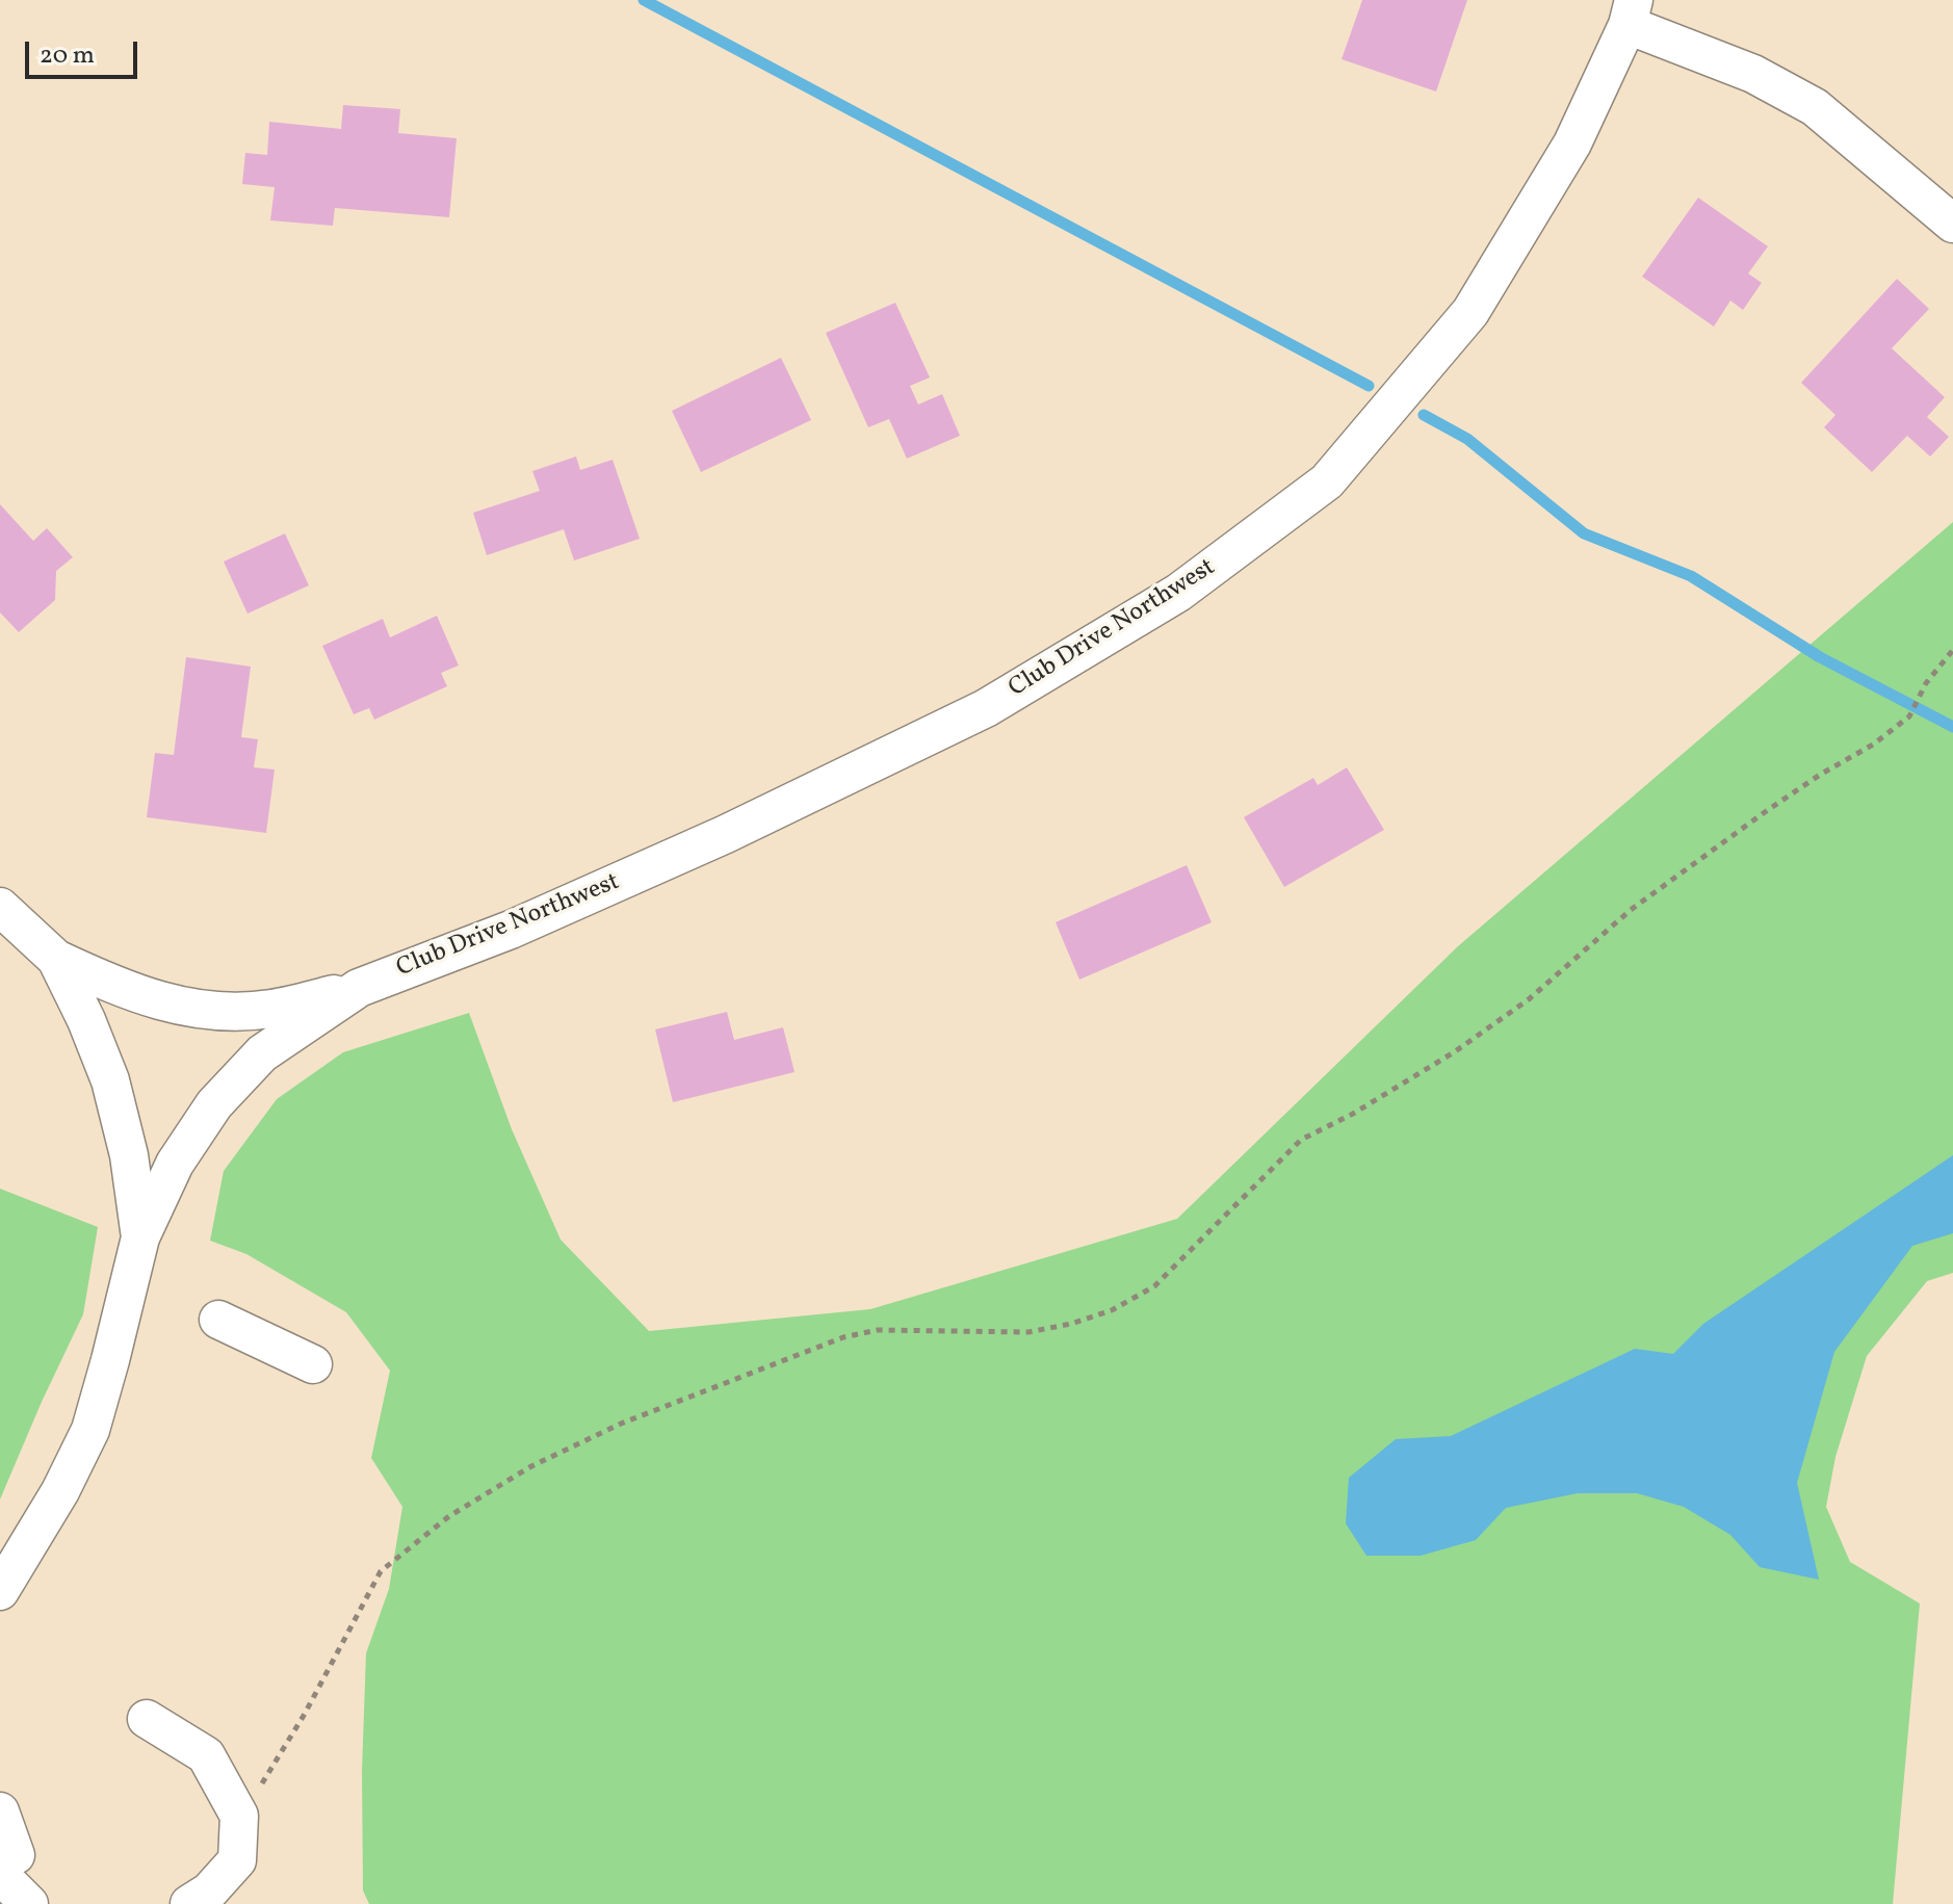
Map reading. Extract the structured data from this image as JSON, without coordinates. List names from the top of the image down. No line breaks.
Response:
{"streets":{"street":["Club Drive Northwest"]},"scale_bar":"20 m"}
